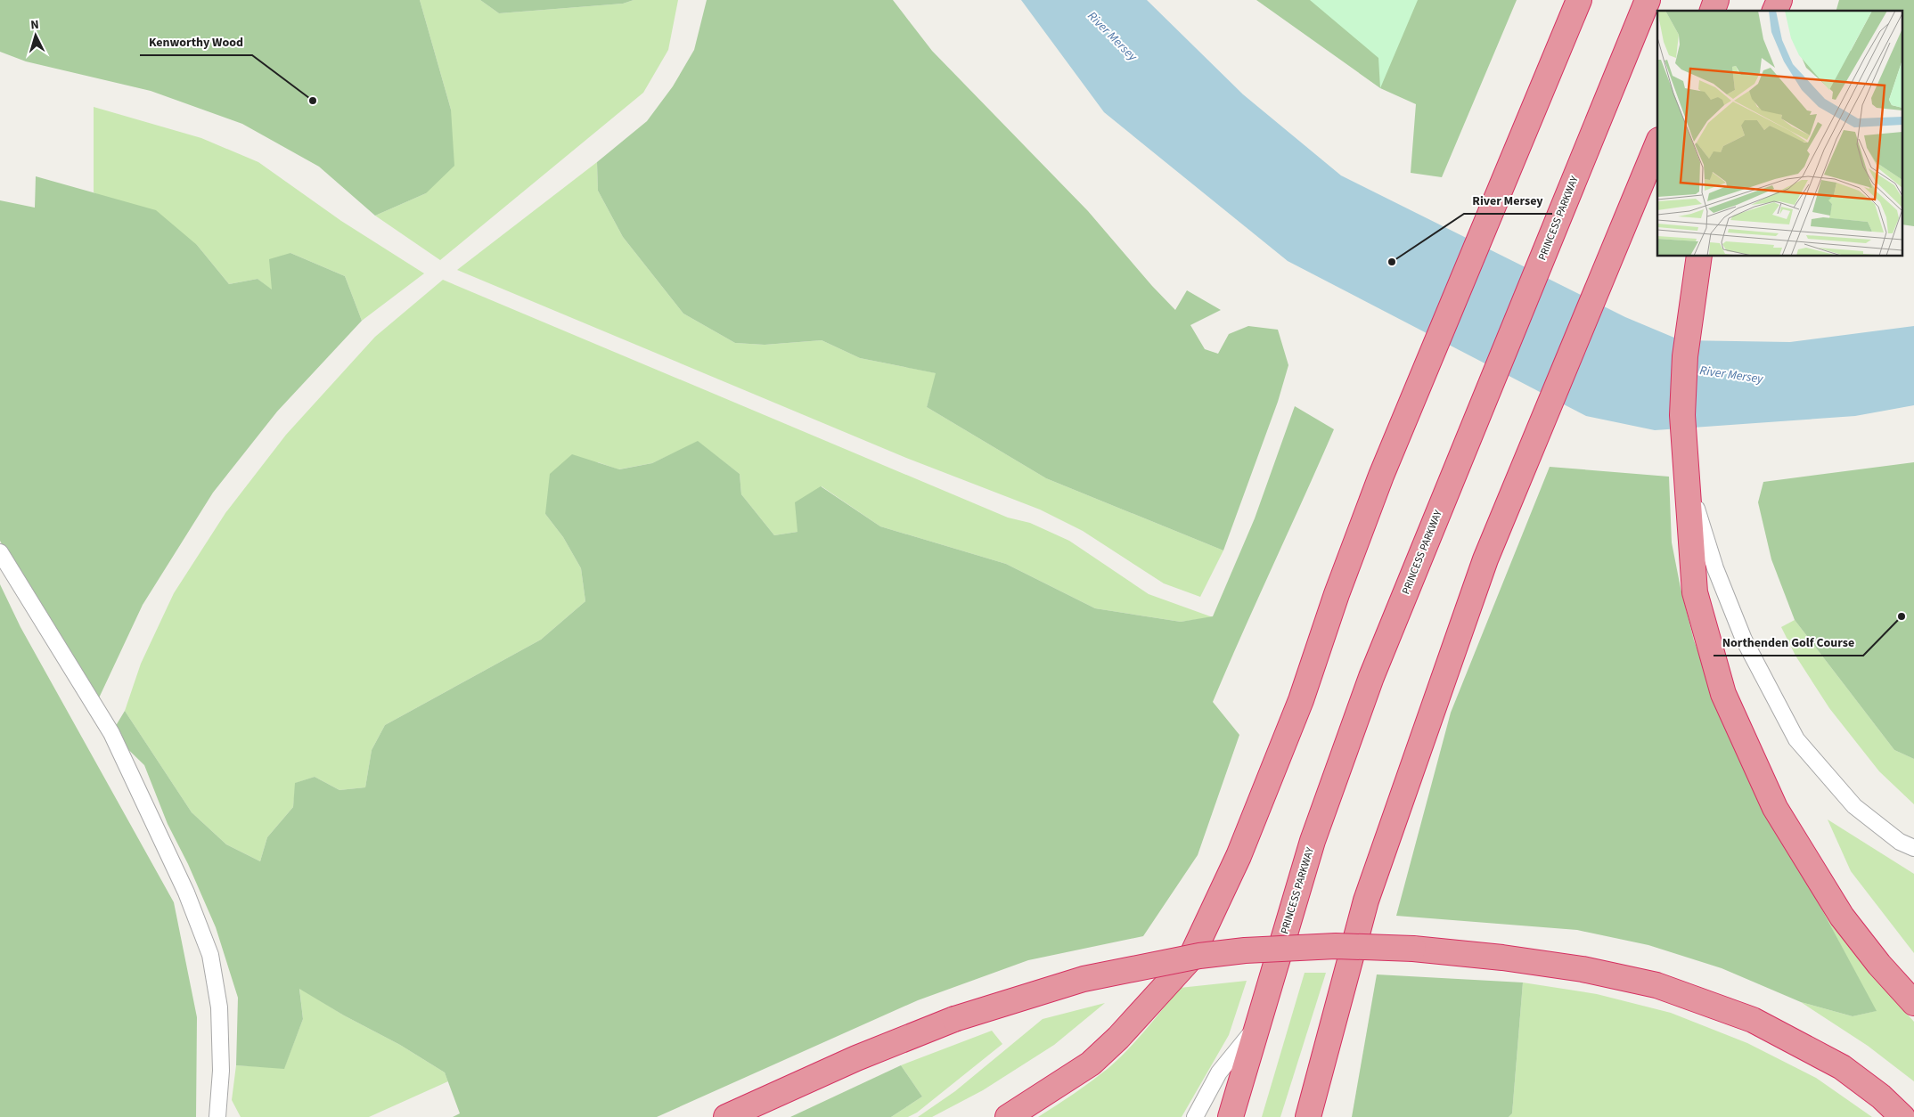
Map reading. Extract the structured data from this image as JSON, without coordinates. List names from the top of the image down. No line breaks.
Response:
{"streets":{"highway":["PRINCESS PARKWAY"]},"water":["River Mersey"],"places":["Kenworthy Wood","River Mersey","Northenden Golf Course"],"north":"top"}
